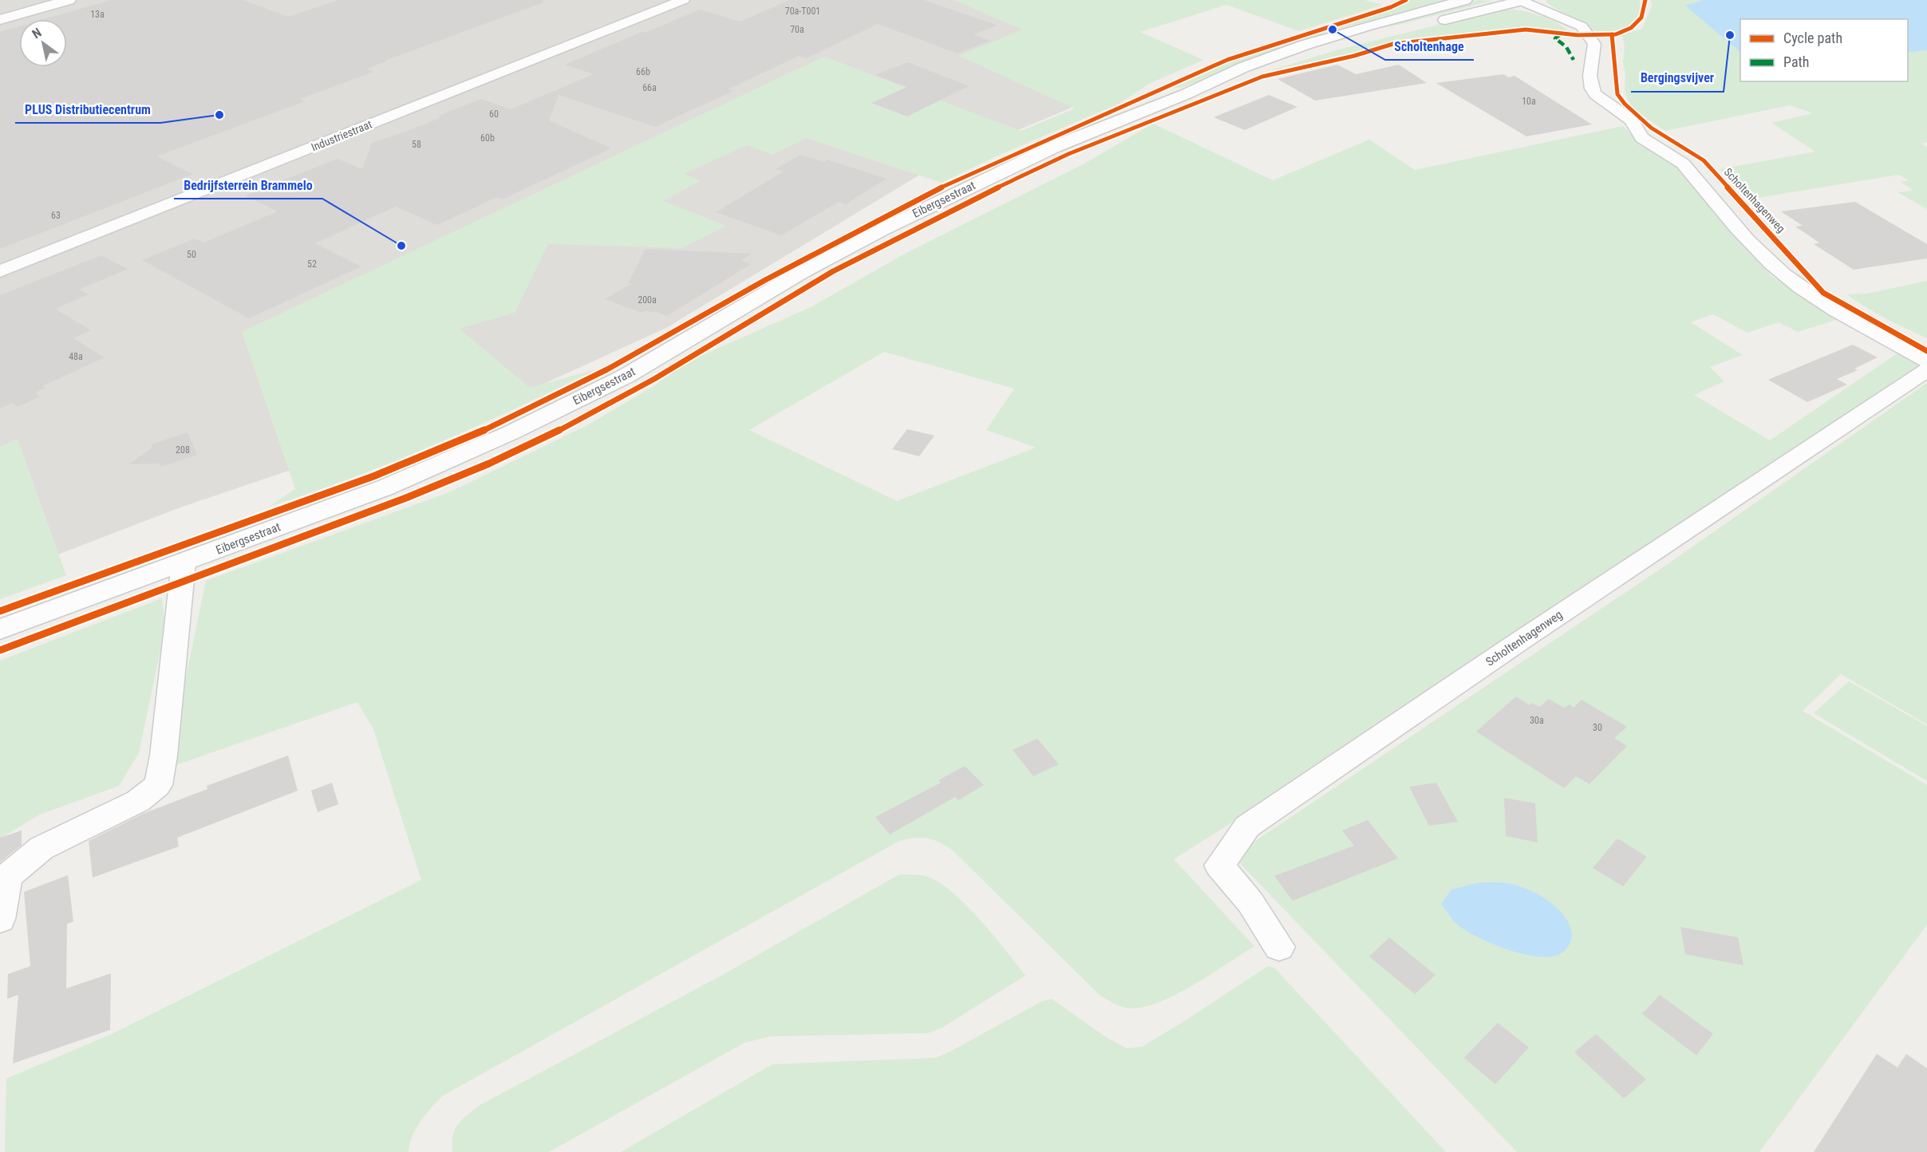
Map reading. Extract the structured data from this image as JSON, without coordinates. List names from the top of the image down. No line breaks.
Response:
{"streets":{"main road":["Eibergsestraat"],"street":["Industriestraat","Scholtenhagenweg"]},"places":["Scholtenhage","Bergingsvijver","PLUS Distributiecentrum","Bedrijfsterrein Brammelo"],"house_numbers":["70a-T001","13a","70a","66b","66a","10a","60","60b","58","63","50","52","200a","48a","208","30a","30"],"legend":["Cycle path","Path"],"north":"top left"}
